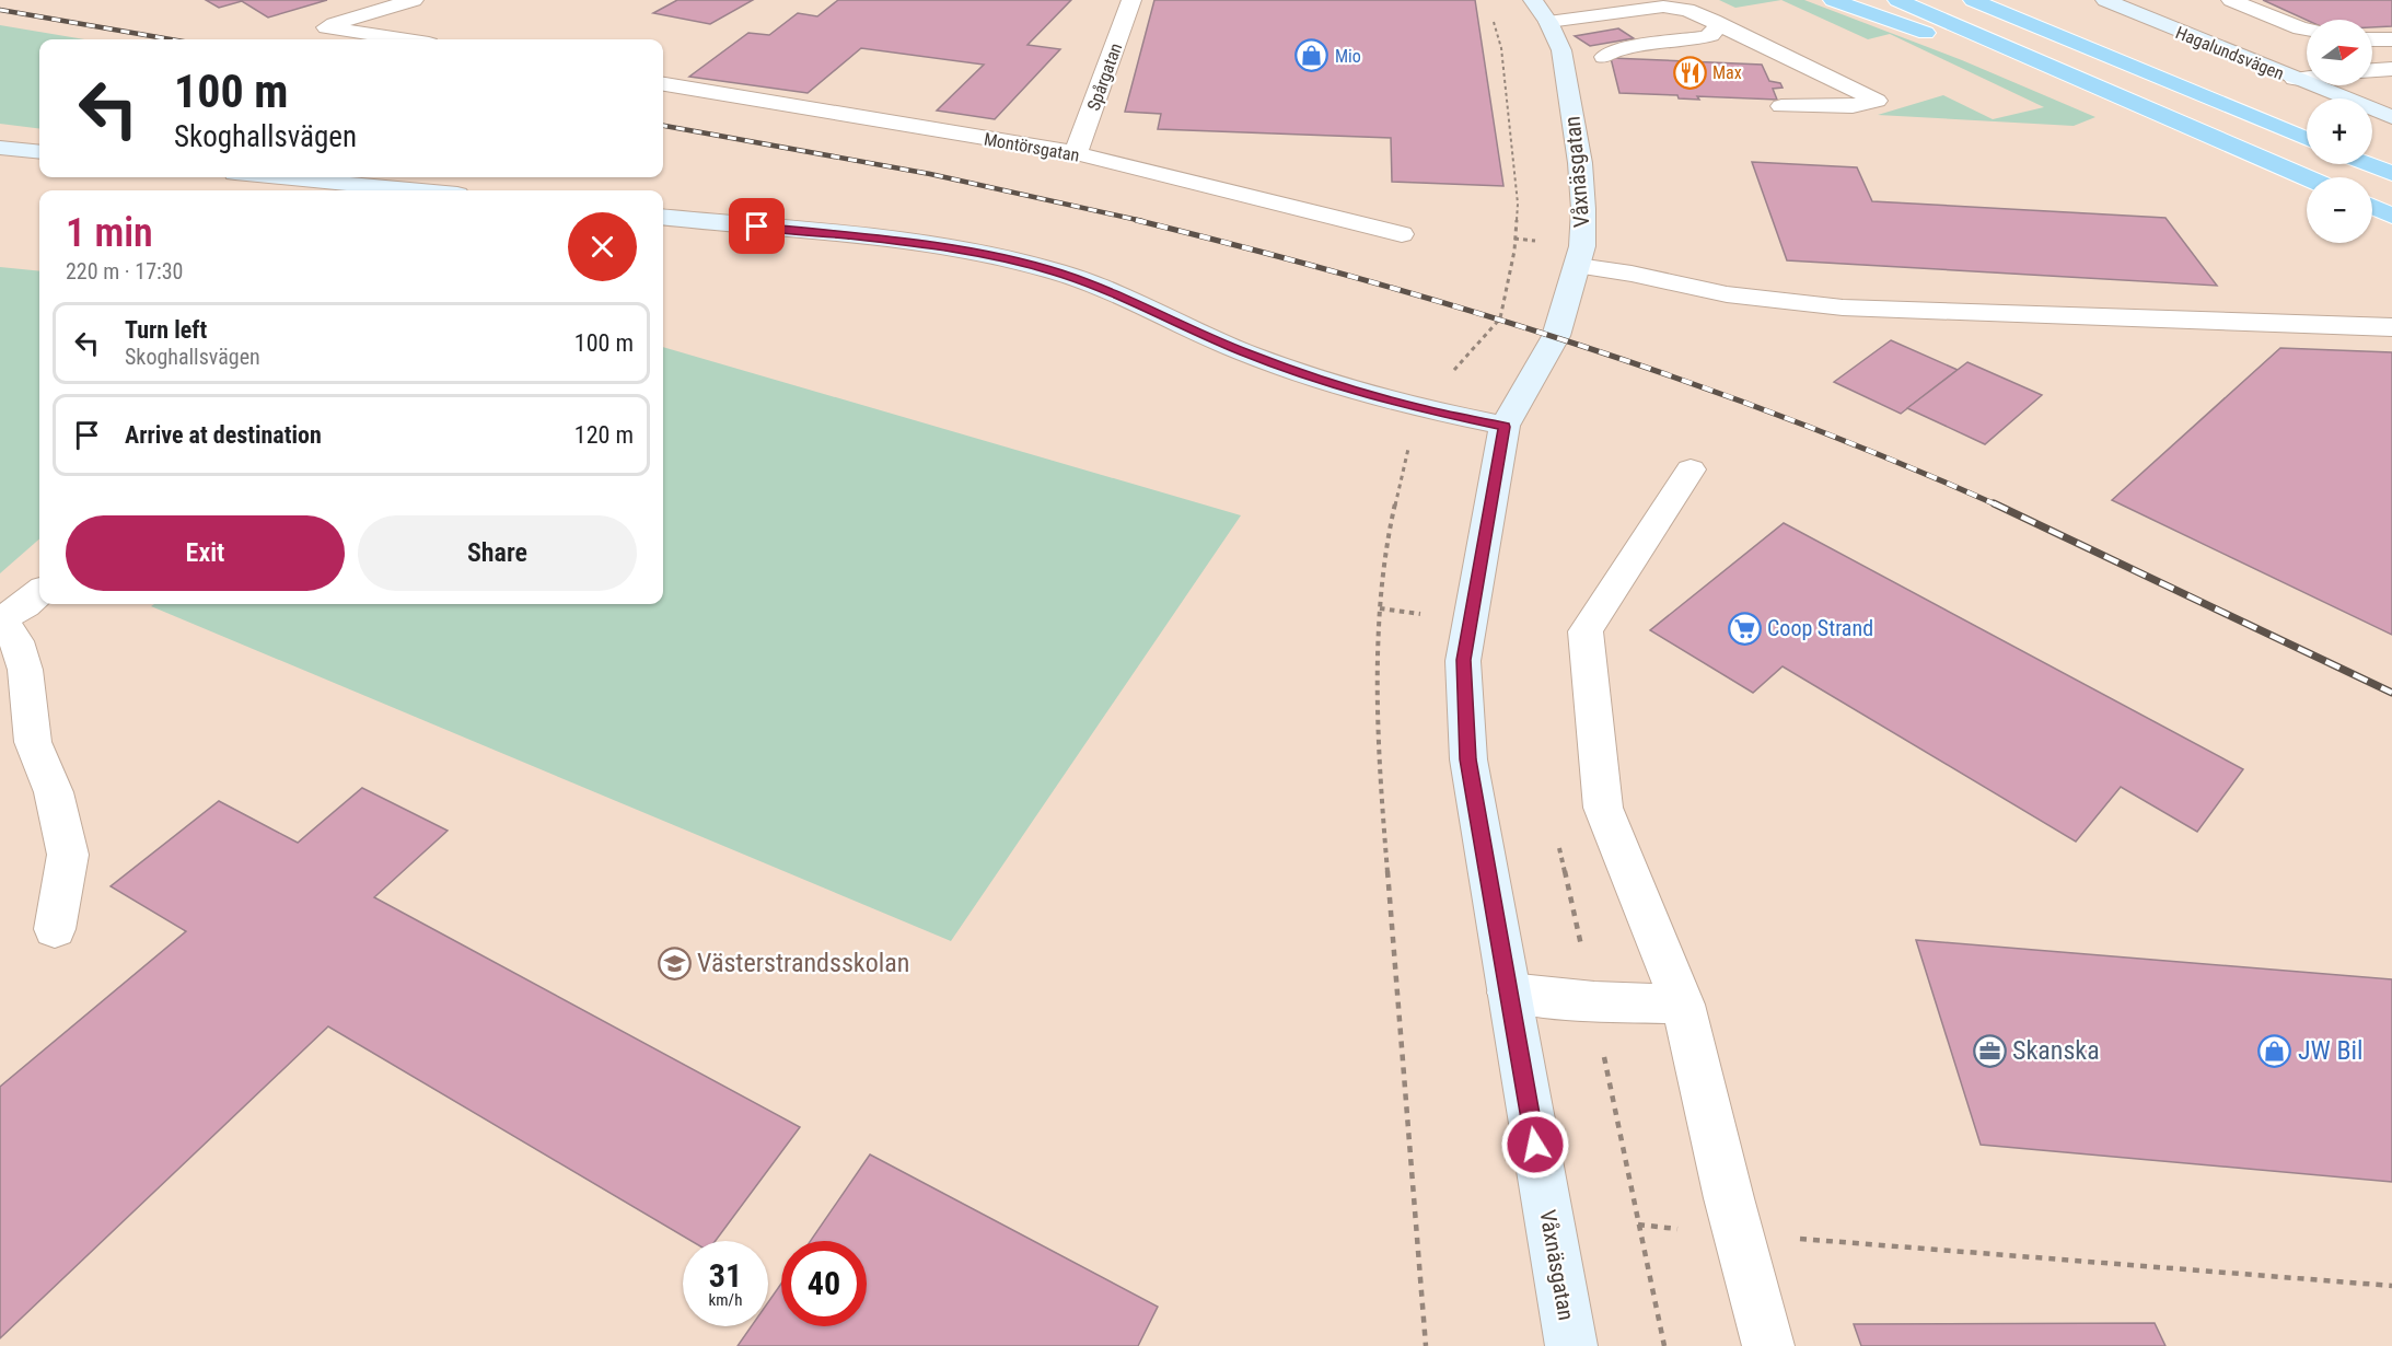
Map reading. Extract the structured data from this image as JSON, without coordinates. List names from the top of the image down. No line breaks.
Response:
{"streets":{"street":["Hagalundsvägen","Spårgatan","Montörsgatan","Våxnäsgatan"]},"crossings":[["Spårgatan","Montörsgatan"]],"places":{"shop":["Mio","JW Bil"],"restaurant":["Max"],"supermarket":["Coop Strand"],"school or university":["Västerstrandsskolan"],"office":["Skanska"]},"north":"right","page":{"map_buttons":["+","−"],"turn":["100 m","Skoghallsvägen"],"heading":["1 min","220 m · 17:30"],"list":[{"name":"Turn left","note":"Skoghallsvägen","value":"100 m"},{"name":"Arrive at destination","value":"120 m"}],"buttons":["Exit","Share"],"speed":"31 km/h","limit":"40"}}
